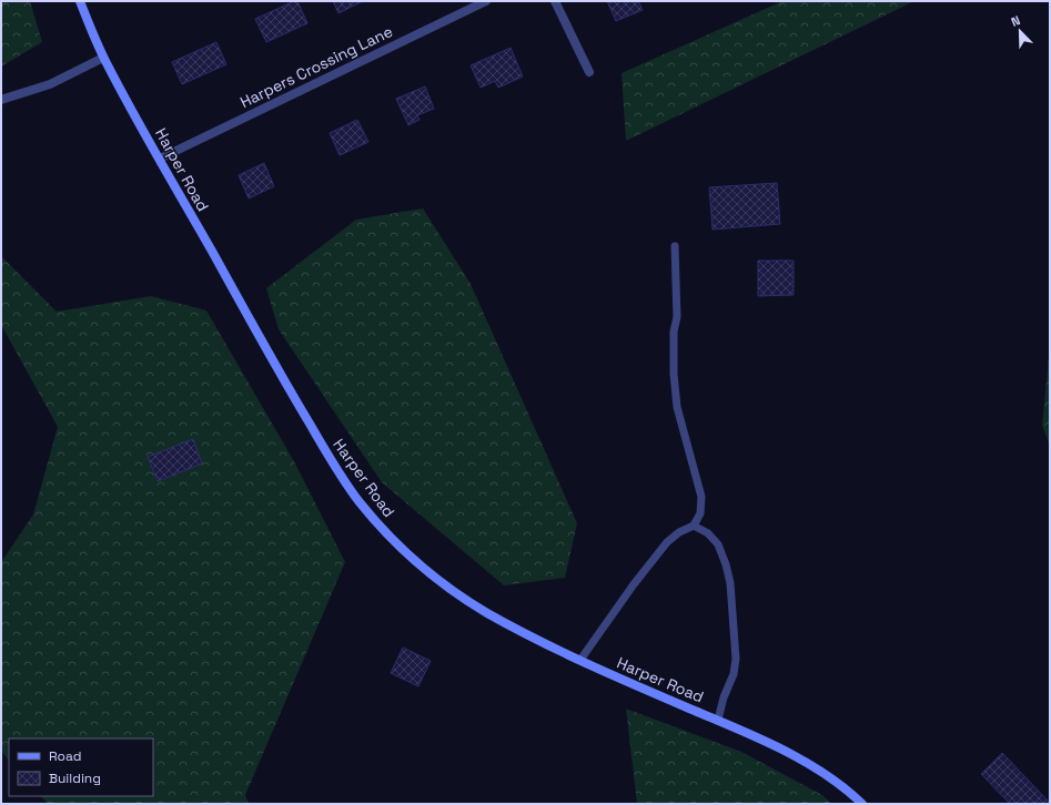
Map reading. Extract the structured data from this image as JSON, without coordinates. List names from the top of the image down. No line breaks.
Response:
{"streets":{"street":["Harpers Crossing Lane","Harper Road"]},"crossings":[["Harpers Crossing Lane","Harper Road"]],"legend":["Road","Building"],"north":"top left"}
